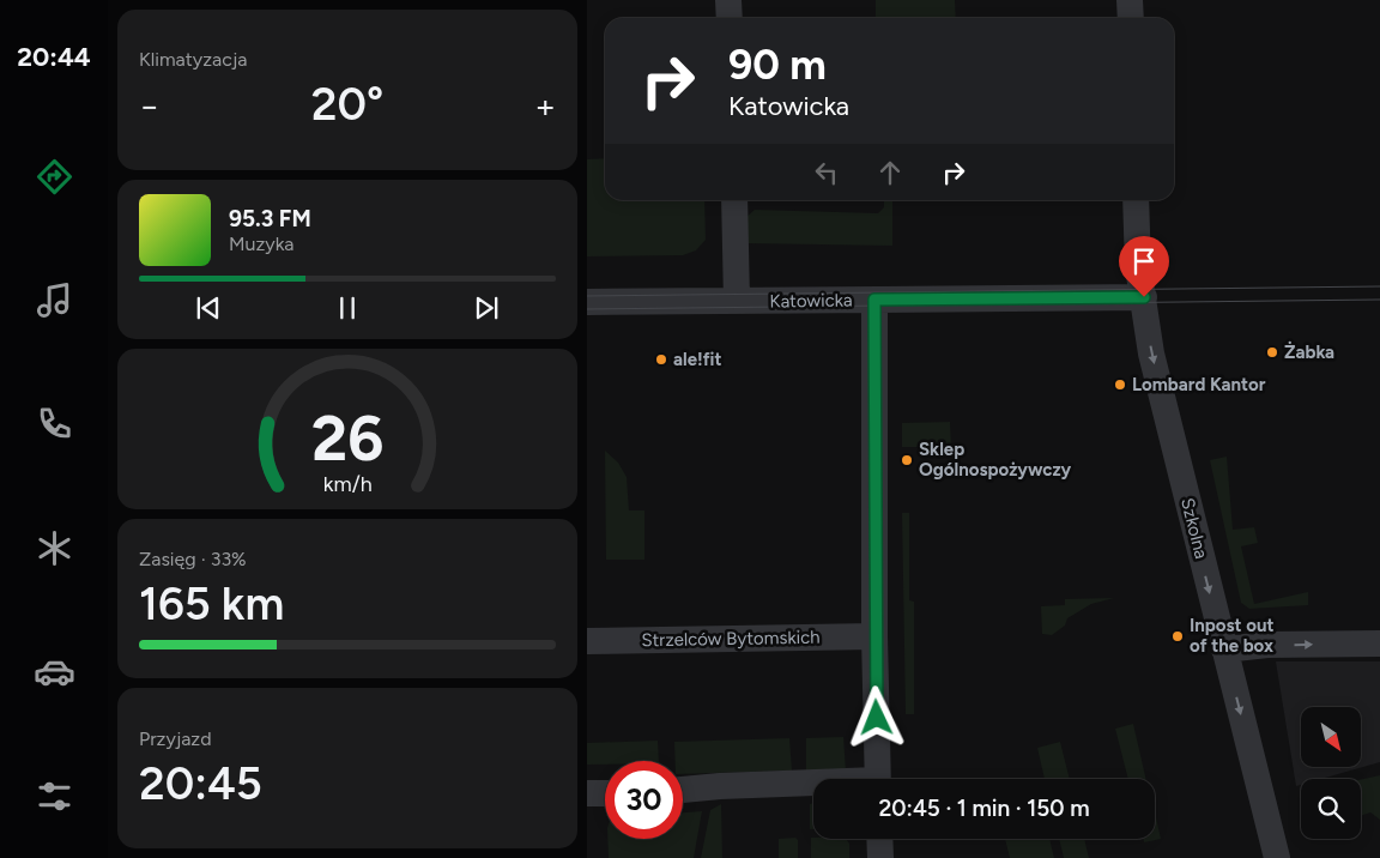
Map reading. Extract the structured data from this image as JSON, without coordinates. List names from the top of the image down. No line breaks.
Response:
{"streets":{"street":["Katowicka","Szkolna","Strzelców Bytomskich"]},"crossings":[["Katowicka","Szkolna"]],"one_way":["Szkolna"],"places":["Żabka","ale!fit","Lombard Kantor","Sklep Ogólnospożywczy","Inpost out of the box"],"north":"bottom right","page":{"tabs":"20:44","tile":["Klimatyzacja",["Zasięg · 33%","165 km"],["Przyjazd","20:45"]],"turn":["90 m","Katowicka"],"heat":["−","20°","+"],"song":["95.3 FM","Muzyka"],"limit":"30","trip":"20:45 · 1 min · 150 m","gauge":["26","km/h"]}}
